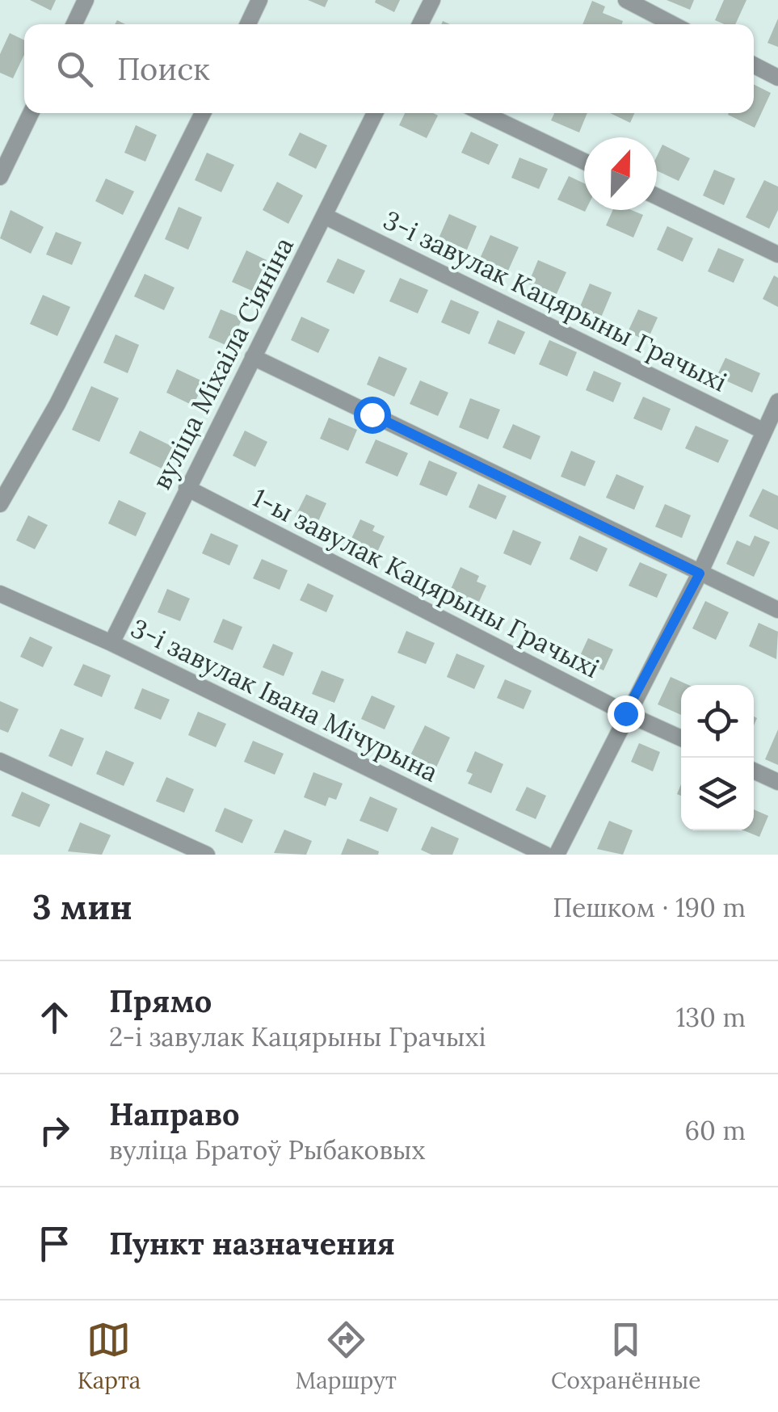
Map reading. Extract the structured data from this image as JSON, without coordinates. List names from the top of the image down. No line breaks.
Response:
{"streets":{"street":["3-і завулак Кацярыны Грачыхі","вуліца Міхаіла Сіяніна","1-ы завулак Кацярыны Грачыхі","3-і завулак Івана Мічурына"]},"crossings":[["3-і завулак Кацярыны Грачыхі","вуліца Міхаіла Сіяніна"],["вуліца Міхаіла Сіяніна","1-ы завулак Кацярыны Грачыхі"],["вуліца Міхаіла Сіяніна","3-і завулак Івана Мічурына"]],"north":"top","page":{"search":"Поиск","heading":["3 мин","Пешком · 190 m"],"list":[["Прямо","2-і завулак Кацярыны Грачыхі","130 m"],["Направо","вуліца Братоў Рыбаковых","60 m"],"Пункт назначения"],"nav":["Карта","Маршрут","Сохранённые"]}}
